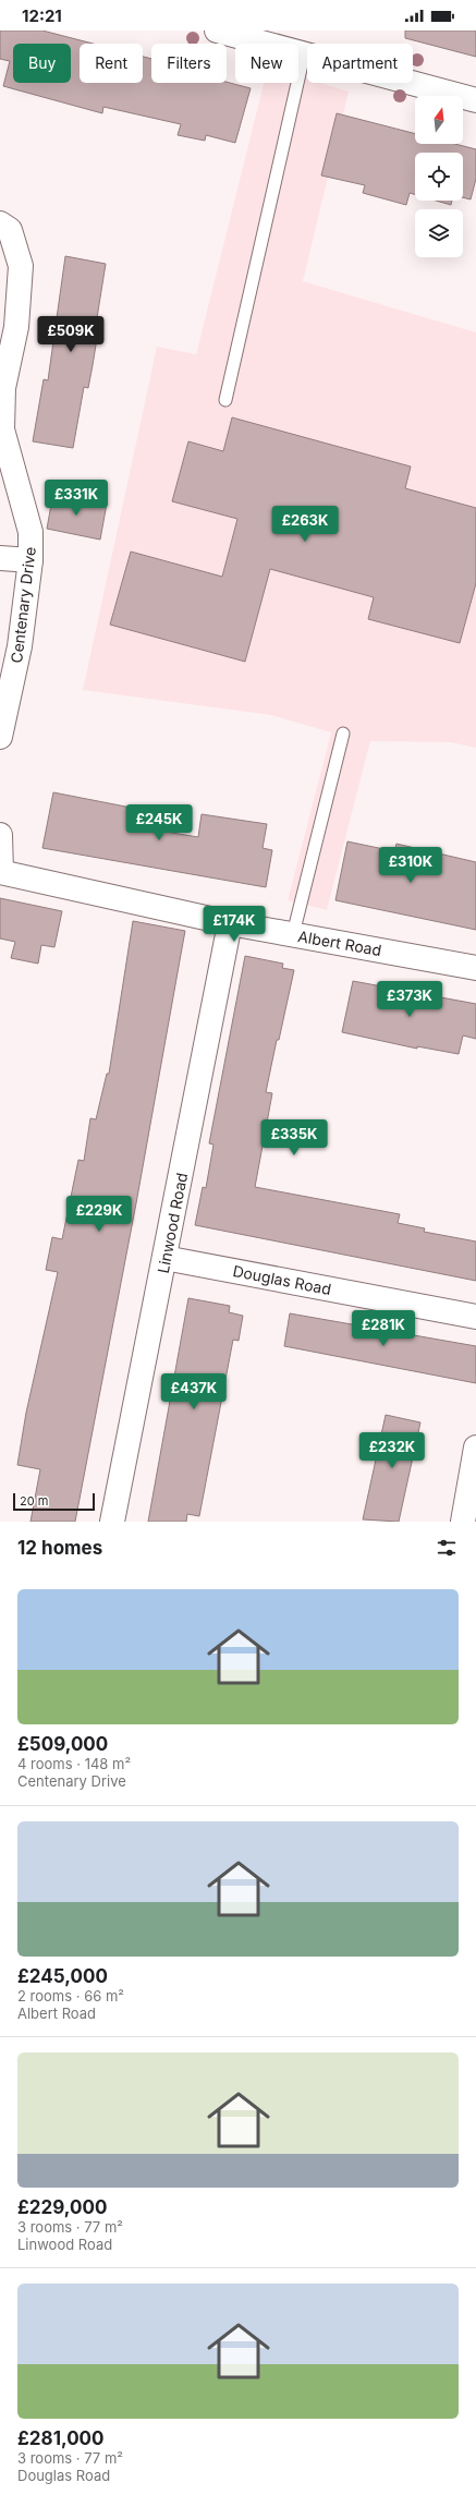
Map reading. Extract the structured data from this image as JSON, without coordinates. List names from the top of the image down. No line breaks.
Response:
{"streets":{"street":["Centenary Drive","Albert Road","Linwood Road","Douglas Road"]},"crossings":[["Albert Road","Linwood Road"],["Linwood Road","Douglas Road"]],"scale_bar":"20 m","north":"top","page":{"status":"12:21","chip":["Buy","Rent","Filters","New","Apartment"],"price":["£509K","£331K","£263K","£245K","£310K","£174K","£373K","£335K","£229K","£281K","£437K","£232K"],"scale":"20 m","heading":"12 homes","list":[{"name":"£509,000","note":"4 rooms · 148 m² · Centenary Drive"},{"name":"£245,000","note":"2 rooms · 66 m² · Albert Road"},{"name":"£229,000","note":"3 rooms · 77 m² · Linwood Road"},{"name":"£281,000","note":"3 rooms · 77 m² · Douglas Road"}]}}
